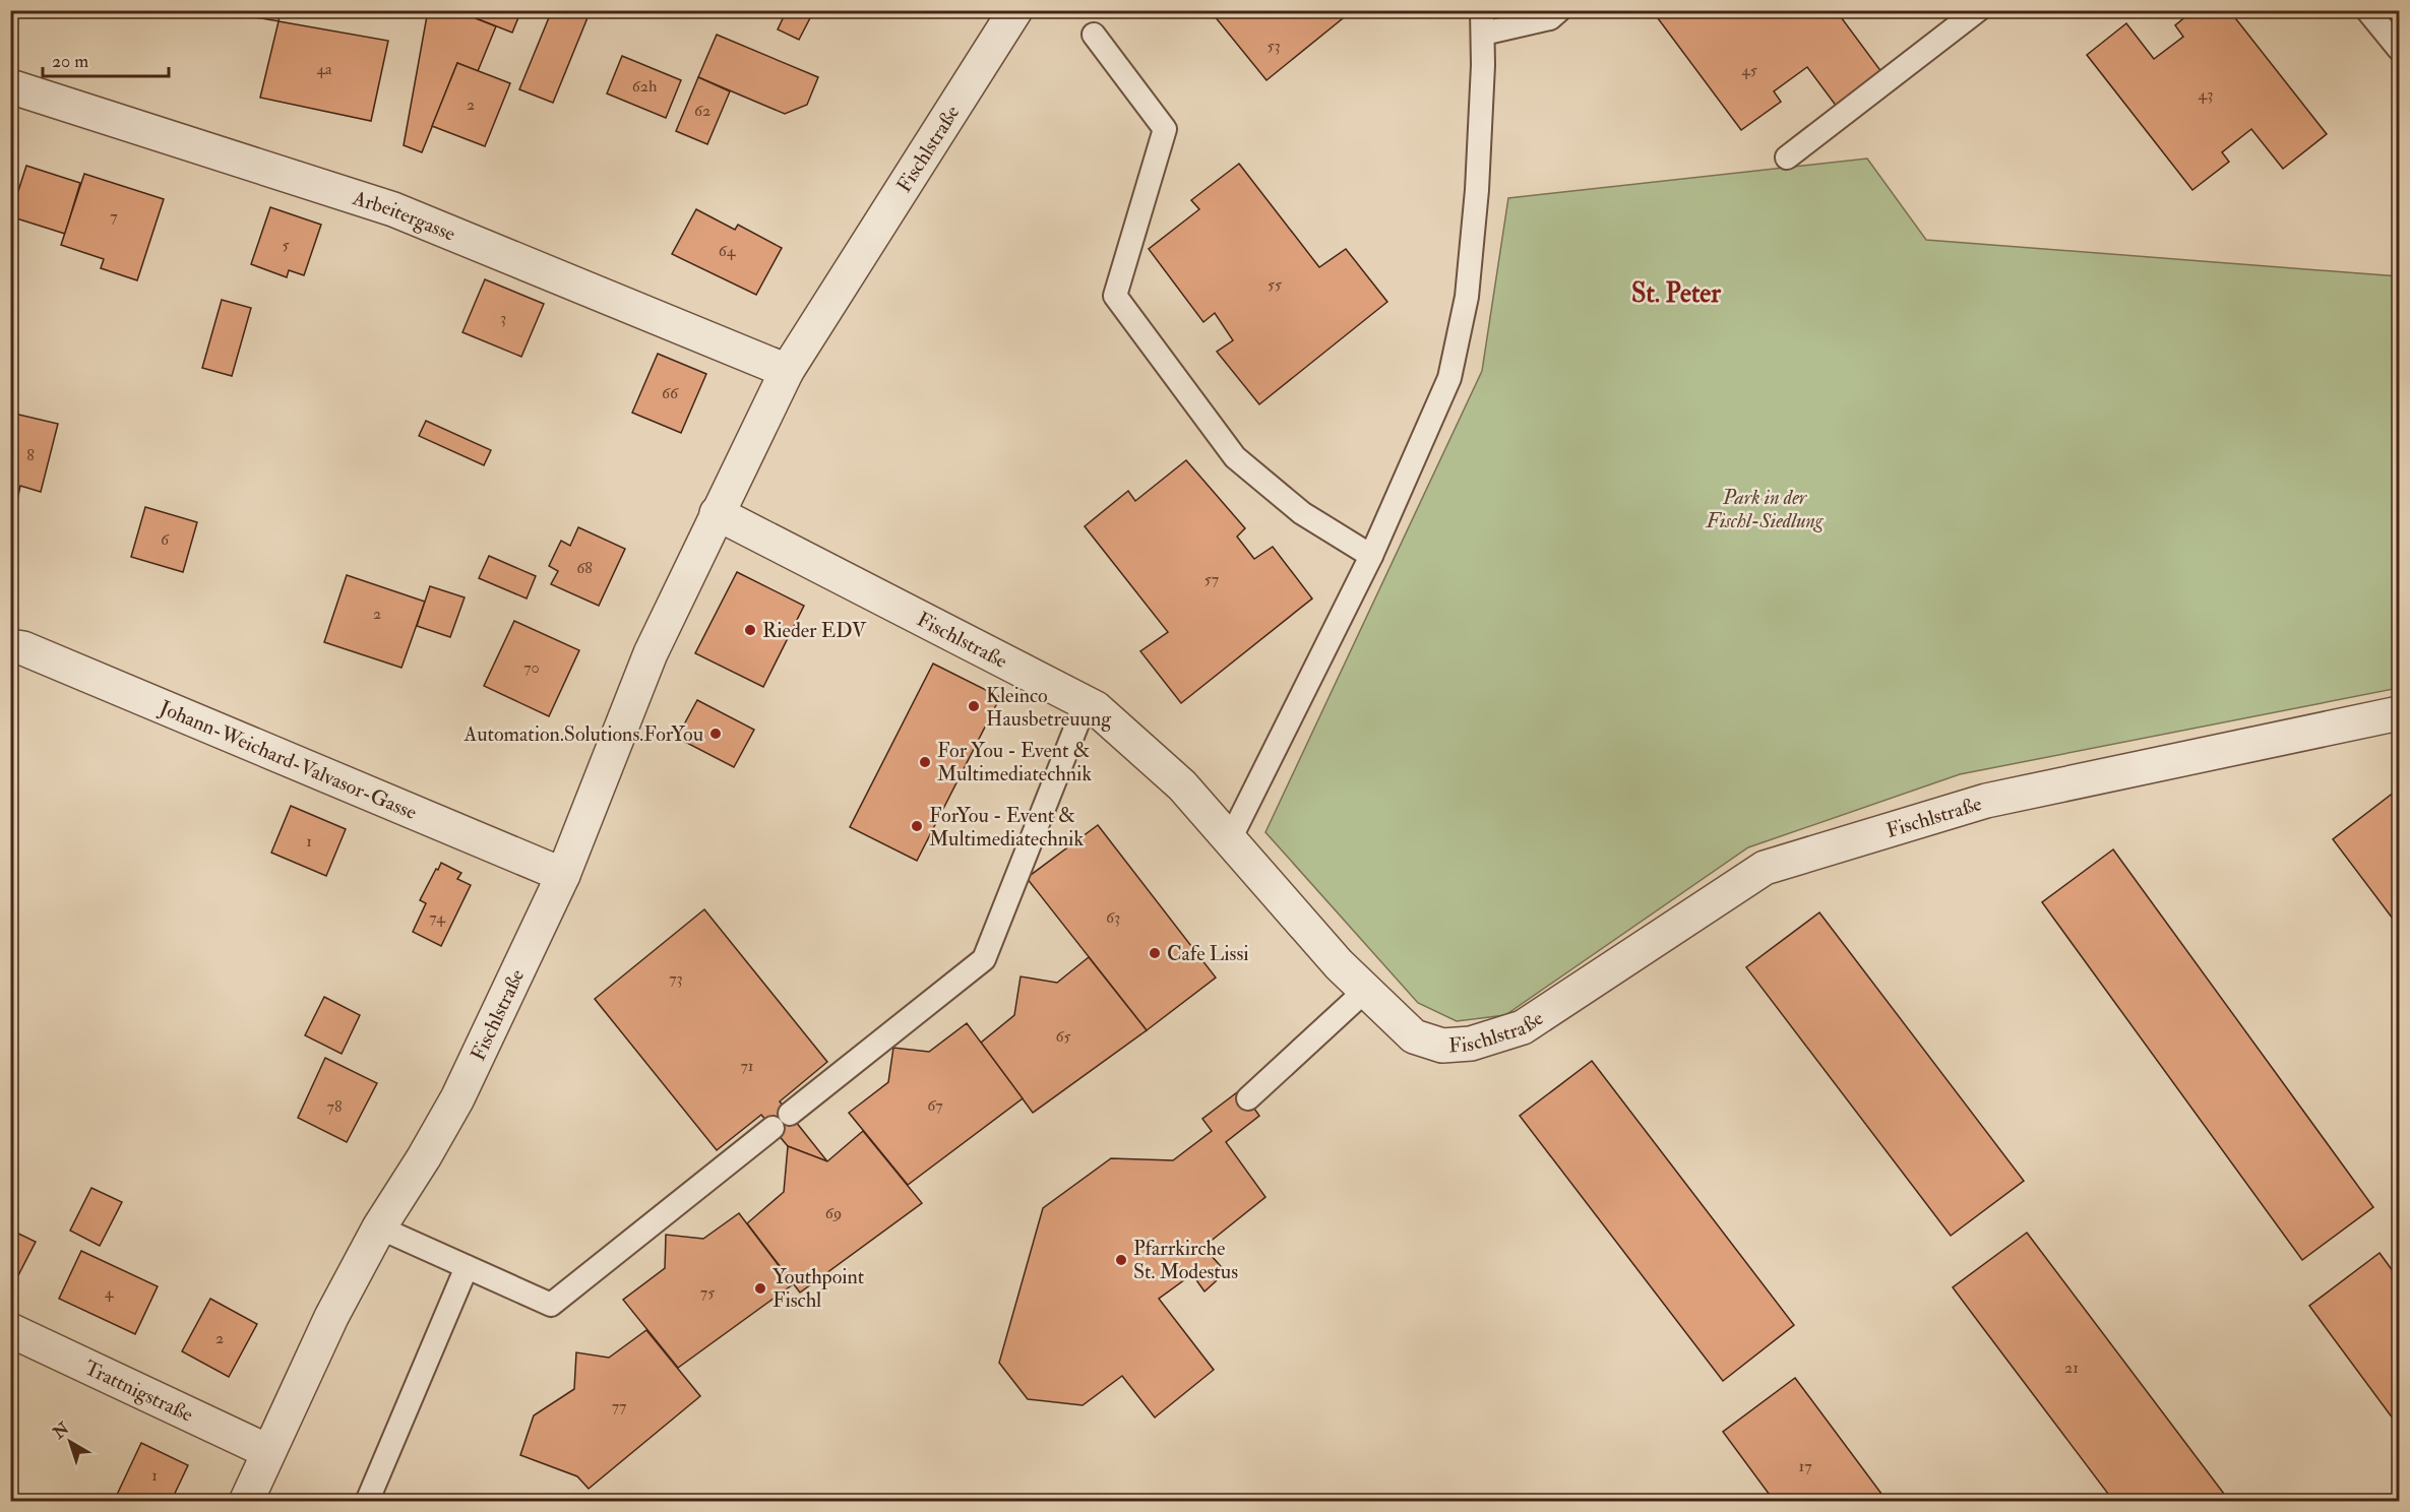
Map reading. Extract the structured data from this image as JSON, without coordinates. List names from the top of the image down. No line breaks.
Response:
{"streets":{"street":["Fischlstraße","Arbeitergasse","Johann-Weichard-Valvasor-Gasse","Trattnigstraße"]},"crossings":[["Fischlstraße","Arbeitergasse"],["Fischlstraße","Johann-Weichard-Valvasor-Gasse"],["Fischlstraße","Trattnigstraße"]],"districts":["St. Peter"],"parks":["Park in der Fischl-Siedlung"],"places":["Rieder EDV","Kleinco Hausbetreuung","Automation.Solutions.ForYou","For You - Event & Multimediatechnik","ForYou - Event & Multimediatechnik","Cafe Lissi","Pfarrkirche St. Modestus","Youthpoint Fischl"],"house_numbers":["53","4a","45","62h","43","2","62","7","5","64","55","3","66","8","6","68","57","2","70","1","74","63","73","65","71","67","78","69","4","75","2","21","77","17","1"],"scale_bar":"20 m","north":"top left"}
